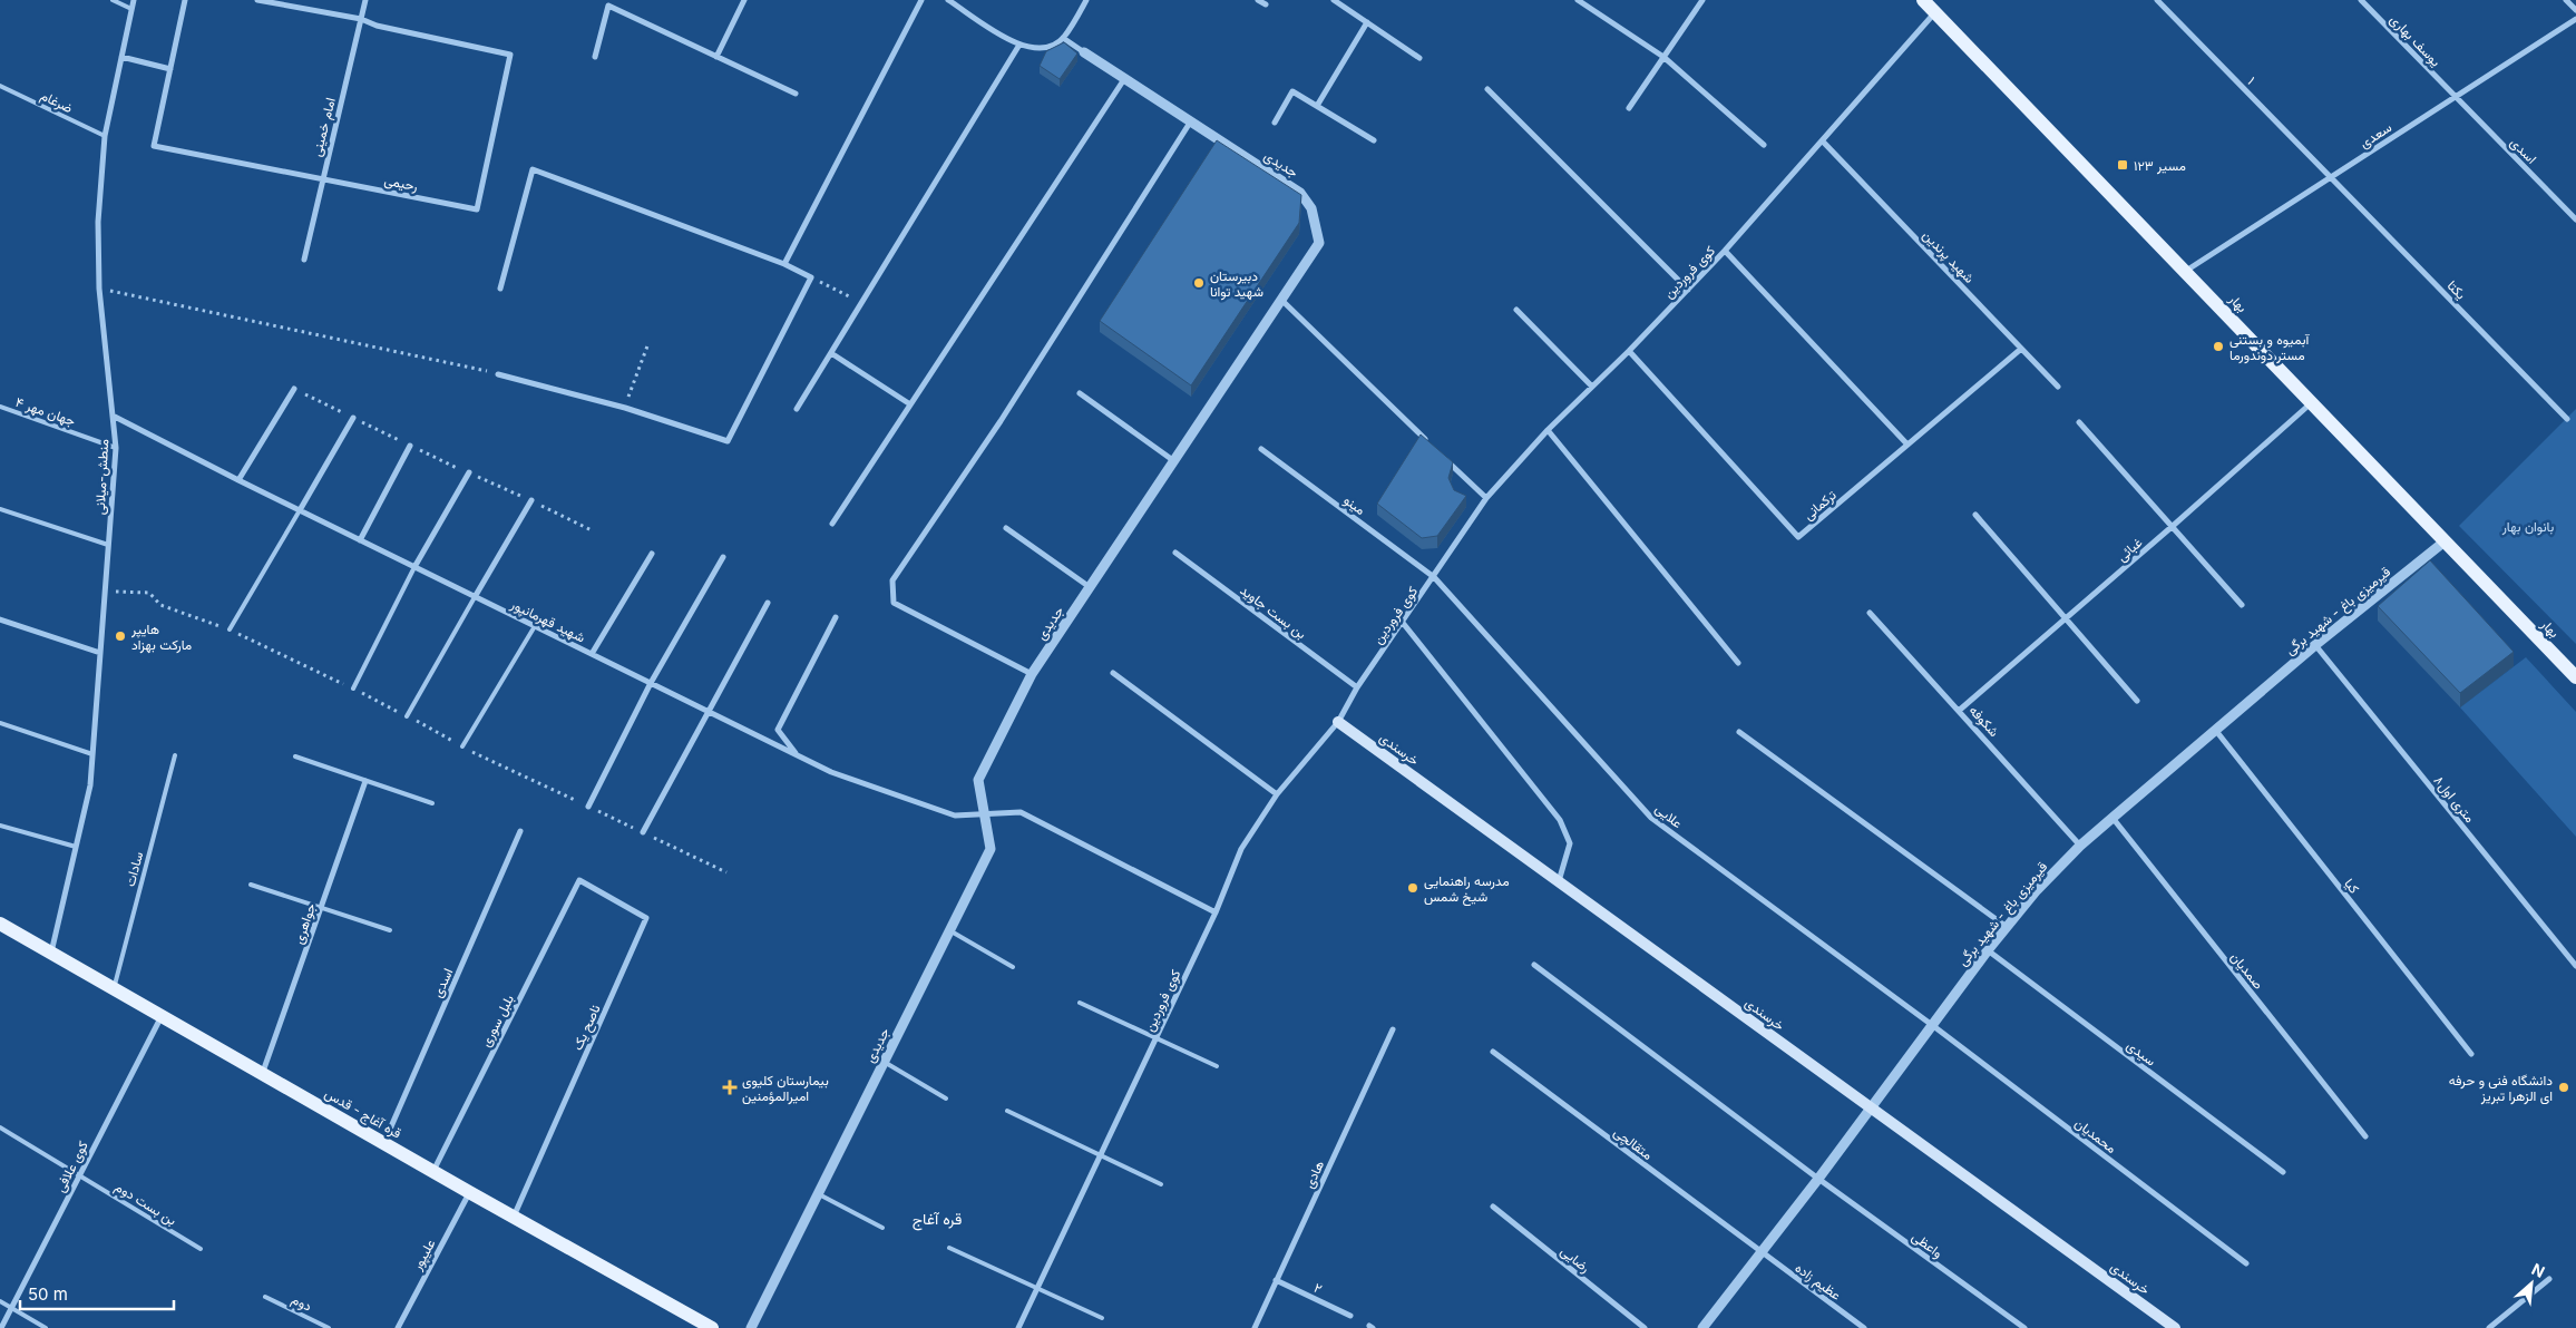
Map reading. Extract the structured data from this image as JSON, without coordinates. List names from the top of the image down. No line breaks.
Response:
{"streets":{"main road":["بهار","خرسندی","قره آغاج - قدس"],"street":["یوسف بهاری","۱","امام خمینی","سعدی","اسدی","جدیدی","رحیمی","شهید پرندین","کوی فروردین","یکتا","منطش-میلانی","مینو","ترکمانی","غبائی","قیرمیزی باغ - شهید برگی","بن بست جاوید","شهید قهرمانپور","شکوفه","۸متری اول","علایی","کیا","جواهری","صمدیان","بلبل سوری","ناصح یک","سیدی","محمدیان","متقالچی","کوی علافی","هادی","واعظی","علیپور","رضایی","عظیم زاده","۲"],"lane":["ضرغام","جهان مهر ۴","سادات","بن بست دوم","دوم"]},"crossings":[["یوسف بهاری","سعدی"],["یوسف بهاری","اسدی"],["۱","سعدی"],["۱","یکتا"],["ضرغام","منطش-میلانی"],["امام خمینی","رحیمی"],["سعدی","اسدی"],["سعدی","یکتا"],["سعدی","بهار"],["اسدی","قره آغاج - قدس"],["جدیدی","شهید قهرمانپور"],["شهید پرندین","کوی فروردین"],["شهید پرندین","ترکمانی"],["کوی فروردین","بهار"],["کوی فروردین","مینو"],["کوی فروردین","ترکمانی"],["کوی فروردین","بن بست جاوید"],["کوی فروردین","شهید قهرمانپور"],["کوی فروردین","خرسندی"],["کوی فروردین","علایی"],["بهار","غبائی"],["بهار","قیرمیزی باغ - شهید برگی"],["جهان مهر ۴","منطش-میلانی"],["منطش-میلانی","شهید قهرمانپور"],["منطش-میلانی","قره آغاج - قدس"],["مینو","علایی"],["غبائی","شکوفه"],["قیرمیزی باغ - شهید برگی","شکوفه"],["قیرمیزی باغ - شهید برگی","خرسندی"],["قیرمیزی باغ - شهید برگی","۸متری اول"],["قیرمیزی باغ - شهید برگی","علایی"],["قیرمیزی باغ - شهید برگی","کیا"],["قیرمیزی باغ - شهید برگی","صمدیان"],["قیرمیزی باغ - شهید برگی","سیدی"],["قیرمیزی باغ - شهید برگی","محمدیان"],["قیرمیزی باغ - شهید برگی","متقالچی"],["قیرمیزی باغ - شهید برگی","واعظی"],["قیرمیزی باغ - شهید برگی","عظیم زاده"],["علایی","محمدیان"],["سادات","قره آغاج - قدس"],["جواهری","قره آغاج - قدس"],["بلبل سوری","ناصح یک"],["بلبل سوری","قره آغاج - قدس"],["ناصح یک","قره آغاج - قدس"],["قره آغاج - قدس","کوی علافی"],["قره آغاج - قدس","علیپور"],["متقالچی","عظیم زاده"],["کوی علافی","بن بست دوم"],["هادی","۲"]],"districts":["قره آغاج"],"parks":["بانوان بهار"],"places":{"transit":["مسیر ۱۲۳"],"other":["دبیرستان شهید توانا","آبمیوه و بستنی مستر دوندورما","هایپر مارکت بهزاد","مدرسه راهنمایی شیخ شمس","دانشگاه فنی و حرفه ای الزهرا تبریز"],"health":["بیمارستان کلیوی امیرالمؤمنین"]},"scale_bar":"50 m","north":"top right"}
